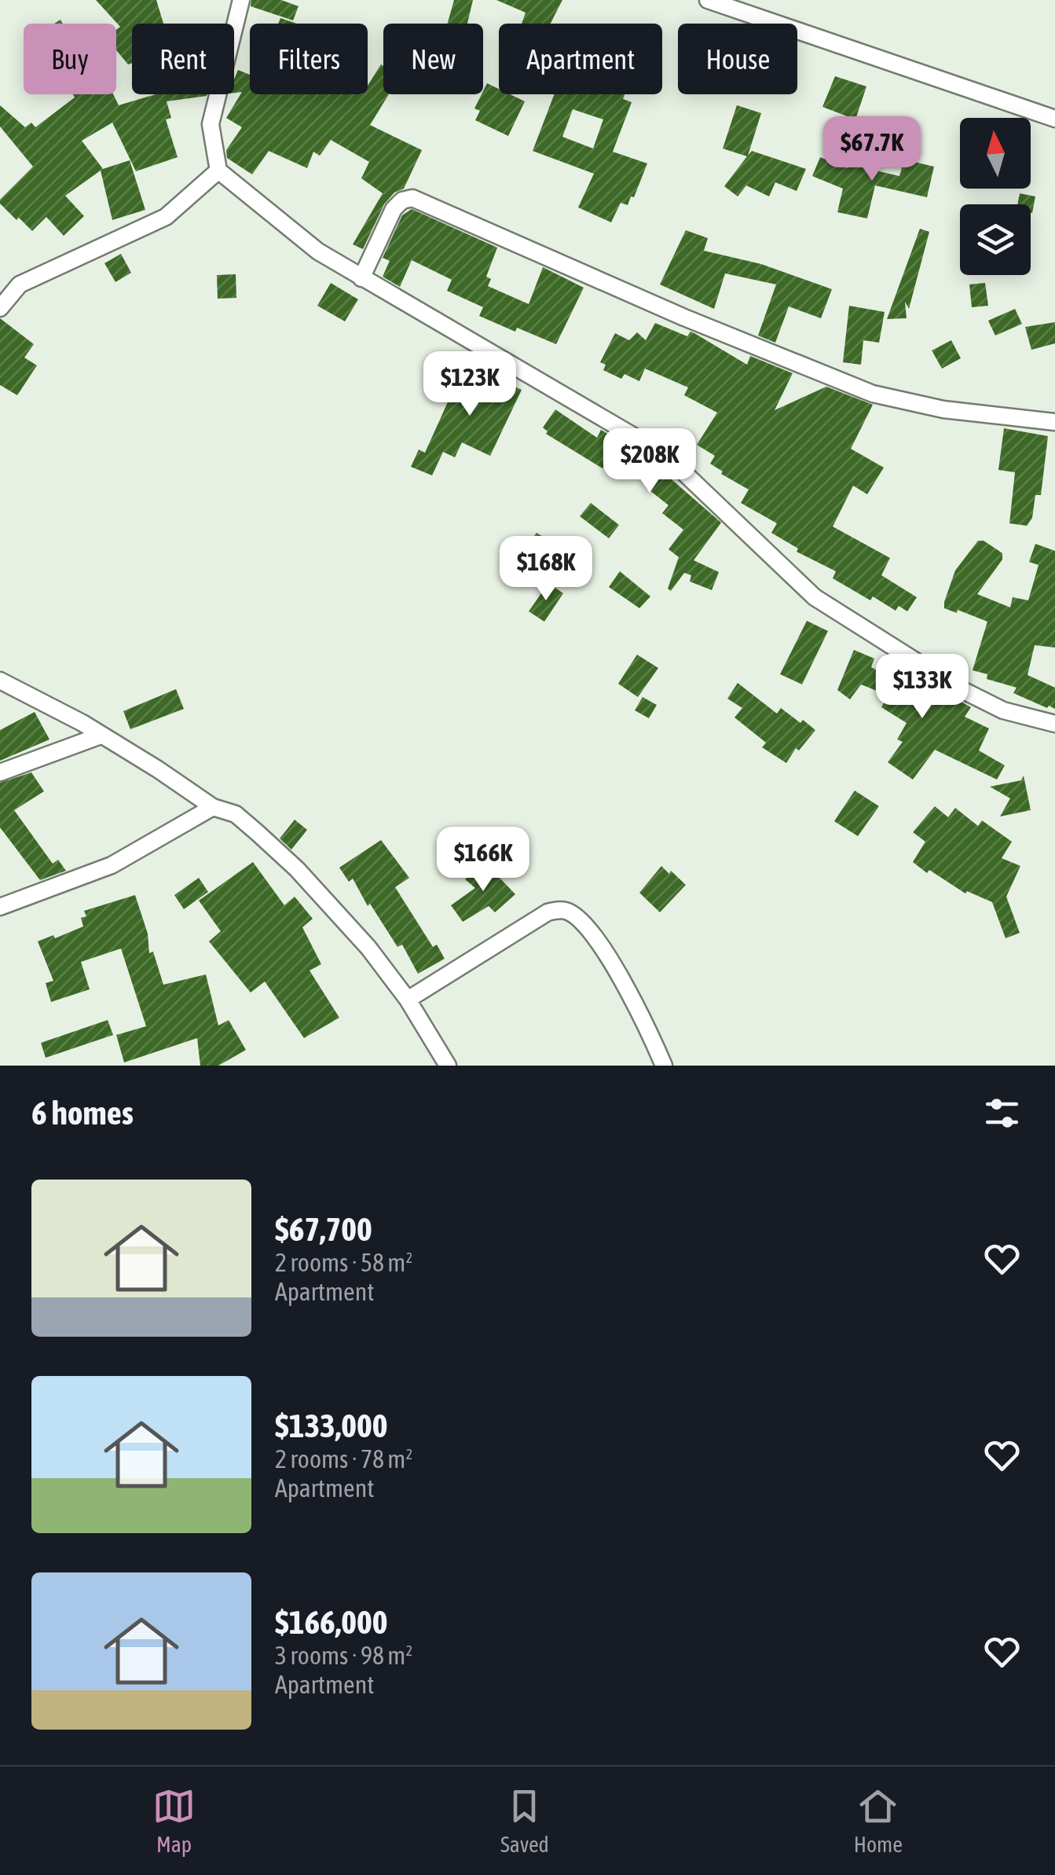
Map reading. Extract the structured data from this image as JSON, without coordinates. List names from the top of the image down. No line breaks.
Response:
{"north":"top","page":{"chip":["Buy","Rent","Filters","New","Apartment","House"],"price":["$67.7K","$123K","$208K","$168K","$133K","$166K"],"heading":"6 homes","list":[{"name":"$67,700","note":"2 rooms · 58 m² · Apartment"},{"name":"$133,000","note":"2 rooms · 78 m² · Apartment"},{"name":"$166,000","note":"3 rooms · 98 m² · Apartment"}],"tabs":["Map","Saved","Home"]}}
